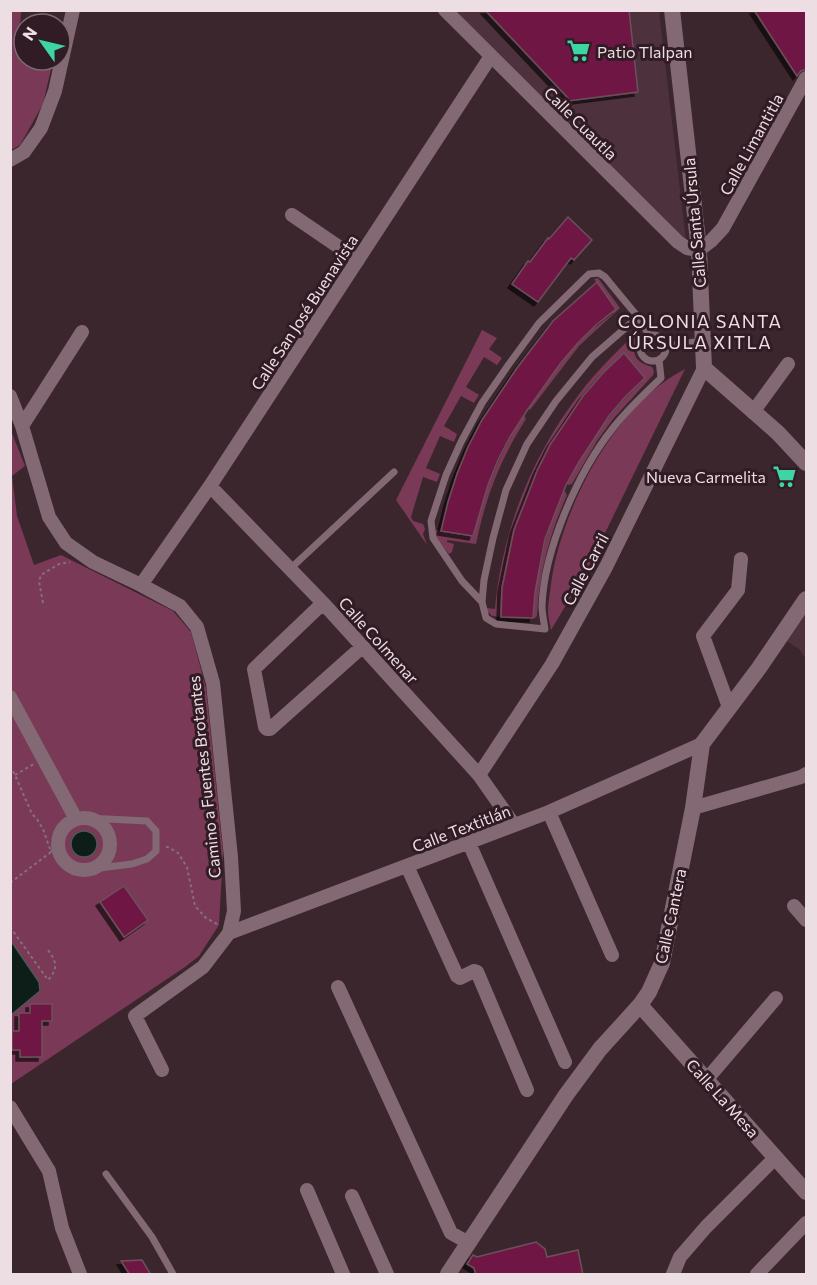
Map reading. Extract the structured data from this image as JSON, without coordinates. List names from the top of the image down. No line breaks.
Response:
{"streets":{"street":["Calle Cuautla","Calle Limantitla","Calle Santa Úrsula","Calle San José Buenavista","Calle Carril","Calle Colmenar","Camino a Fuentes Brotantes","Calle Textitlán","Calle Cantera","Calle La Mesa"]},"crossings":[["Calle Cuautla","Calle Limantitla"],["Calle Cuautla","Calle Santa Úrsula"],["Calle Cuautla","Calle San José Buenavista"],["Calle Limantitla","Calle Santa Úrsula"],["Calle Santa Úrsula","Calle Carril"],["Calle San José Buenavista","Calle Colmenar"],["Calle San José Buenavista","Camino a Fuentes Brotantes"],["Calle Carril","Calle Colmenar"],["Calle Colmenar","Calle Textitlán"],["Camino a Fuentes Brotantes","Calle Textitlán"],["Calle Textitlán","Calle Cantera"],["Calle Cantera","Calle La Mesa"]],"districts":["COLONIA SANTA ÚRSULA XITLA"],"places":{"supermarket":["Patio Tlalpan","Nueva Carmelita"]},"north":"top left"}
